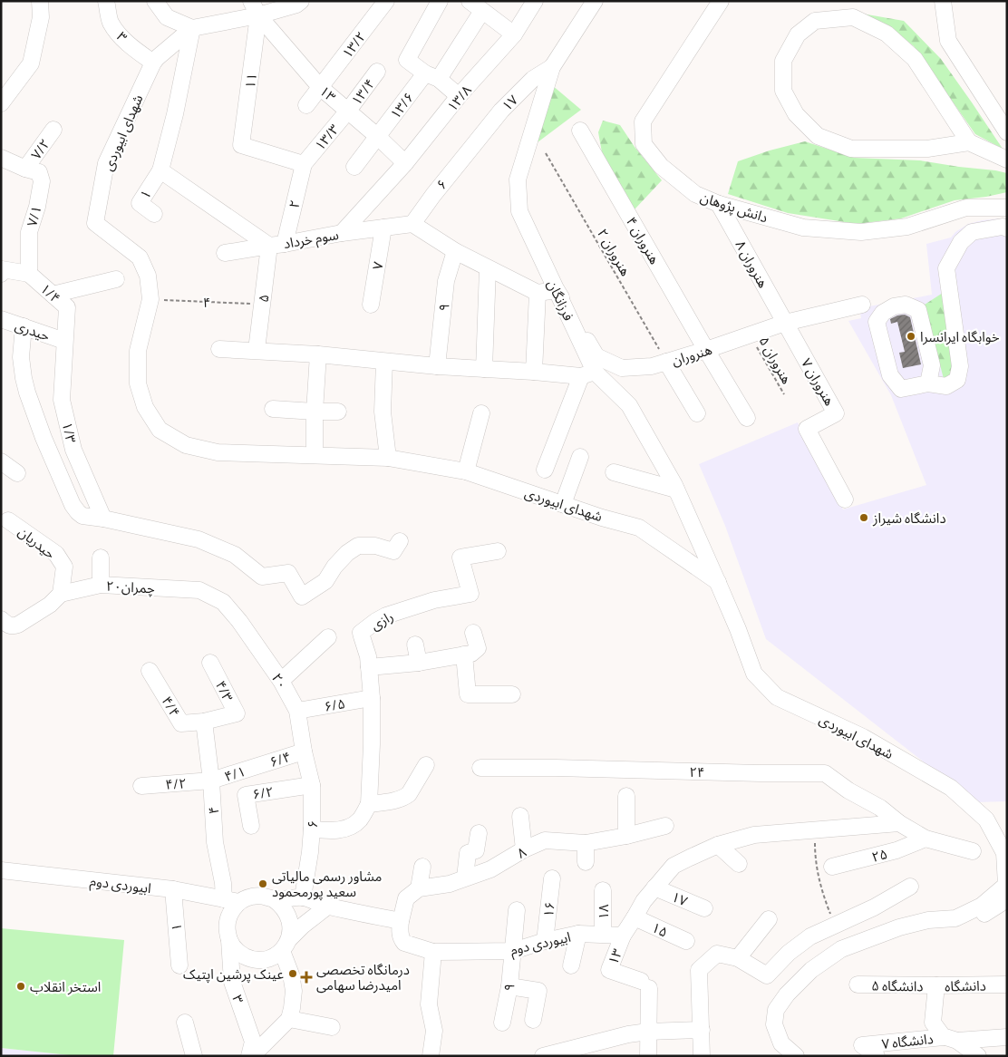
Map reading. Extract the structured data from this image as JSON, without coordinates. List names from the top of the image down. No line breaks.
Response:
{"streets":{"street":["۳","۱۳/۲","۱۱","۱۳/۴","۱۳","۱۳/۸","۱۷","۱۳/۶","شهدای ابیوردی","۱۳/۳","۷/۲","۶","۱","۲","دانش پژوهان","۷/۱","سوم خرداد","هنروران ۴","هنروران ۸","۷","۱/۴","۵","فرزانگان","۴","۹","حیدری","هنروران","هنروران ۷","۱/۳","حیدریان","چمران۲۰","رازی","۲۰","۴/۳","۶/۵","۴/۴","۶/۴","۲۴","۴/۱","۴/۲","۶/۲","۸","۲۵","ابیوردی دوم","۱۶","۱۸","۱۵","۵ دانشگاه","دانشگاه","۷ دانشگاه"],"path":["هنروران ۲","هنروران ۵"]},"crossings":[["۳","شهدای ابیوردی"],["۳","۴"],["۳","ابیوردی دوم"],["۱۳/۲","۱۳"],["۱۱","۱۳"],["۱۱","شهدای ابیوردی"],["۱۱","۱۳/۳"],["۱۱","۲"],["۱۳/۴","۱۳"],["۱۳/۴","۱۳/۳"],["۱۳","۱۳/۸"],["۱۳","۱۳/۶"],["۱۳","شهدای ابیوردی"],["۱۳","۱۳/۳"],["۱۳","ابیوردی دوم"],["۱۷","۶"],["۱۷","فرزانگان"],["شهدای ابیوردی","فرزانگان"],["شهدای ابیوردی","۴"],["۱۳/۳","۲"],["۷/۲","۷/۱"],["۶","سوم خرداد"],["۶","۲۰"],["۶","۶/۴"],["۶","۶/۲"],["۱","سوم خرداد"],["۱","ابیوردی دوم"],["۲","سوم خرداد"],["۲","۵"],["دانش پژوهان","هنروران ۸"],["۷/۱","۱/۴"],["سوم خرداد","۷"],["سوم خرداد","۵"],["هنروران ۴","هنروران"],["هنروران ۲","هنروران"],["هنروران ۸","هنروران"],["هنروران ۸","هنروران ۷"],["۱/۴","حیدری"],["۱/۴","۱/۳"],["۵","۴"],["فرزانگان","هنروران"],["۴","۴/۳"],["۴","۴/۴"],["۴","۴/۱"],["۴","۴/۲"],["۴","ابیوردی دوم"],["۹","ابیوردی دوم"],["حیدری","۱/۳"],["هنروران","هنروران ۵"],["هنروران","هنروران ۷"],["حیدریان","چمران۲۰"],["چمران۲۰","۲۰"],["رازی","۶/۵"],["۲۰","۶/۵"],["۲۰","۶/۴"],["۴/۳","۴/۴"],["۶/۴","۴/۱"],["۴/۱","۴/۲"],["ابیوردی دوم","۱۶"],["ابیوردی دوم","۱۸"],["۵ دانشگاه","دانشگاه"],["دانشگاه","۷ دانشگاه"]],"places":{"other":["خوابگاه ایرانسرا","دانشگاه شیراز","مشاور رسمی مالیاتی سعید پورمحمود","عینک پرشین اپتیک","استخر انقلاب"],"health":["درمانگاه تخصصی امیدرضا سهامی"]}}
